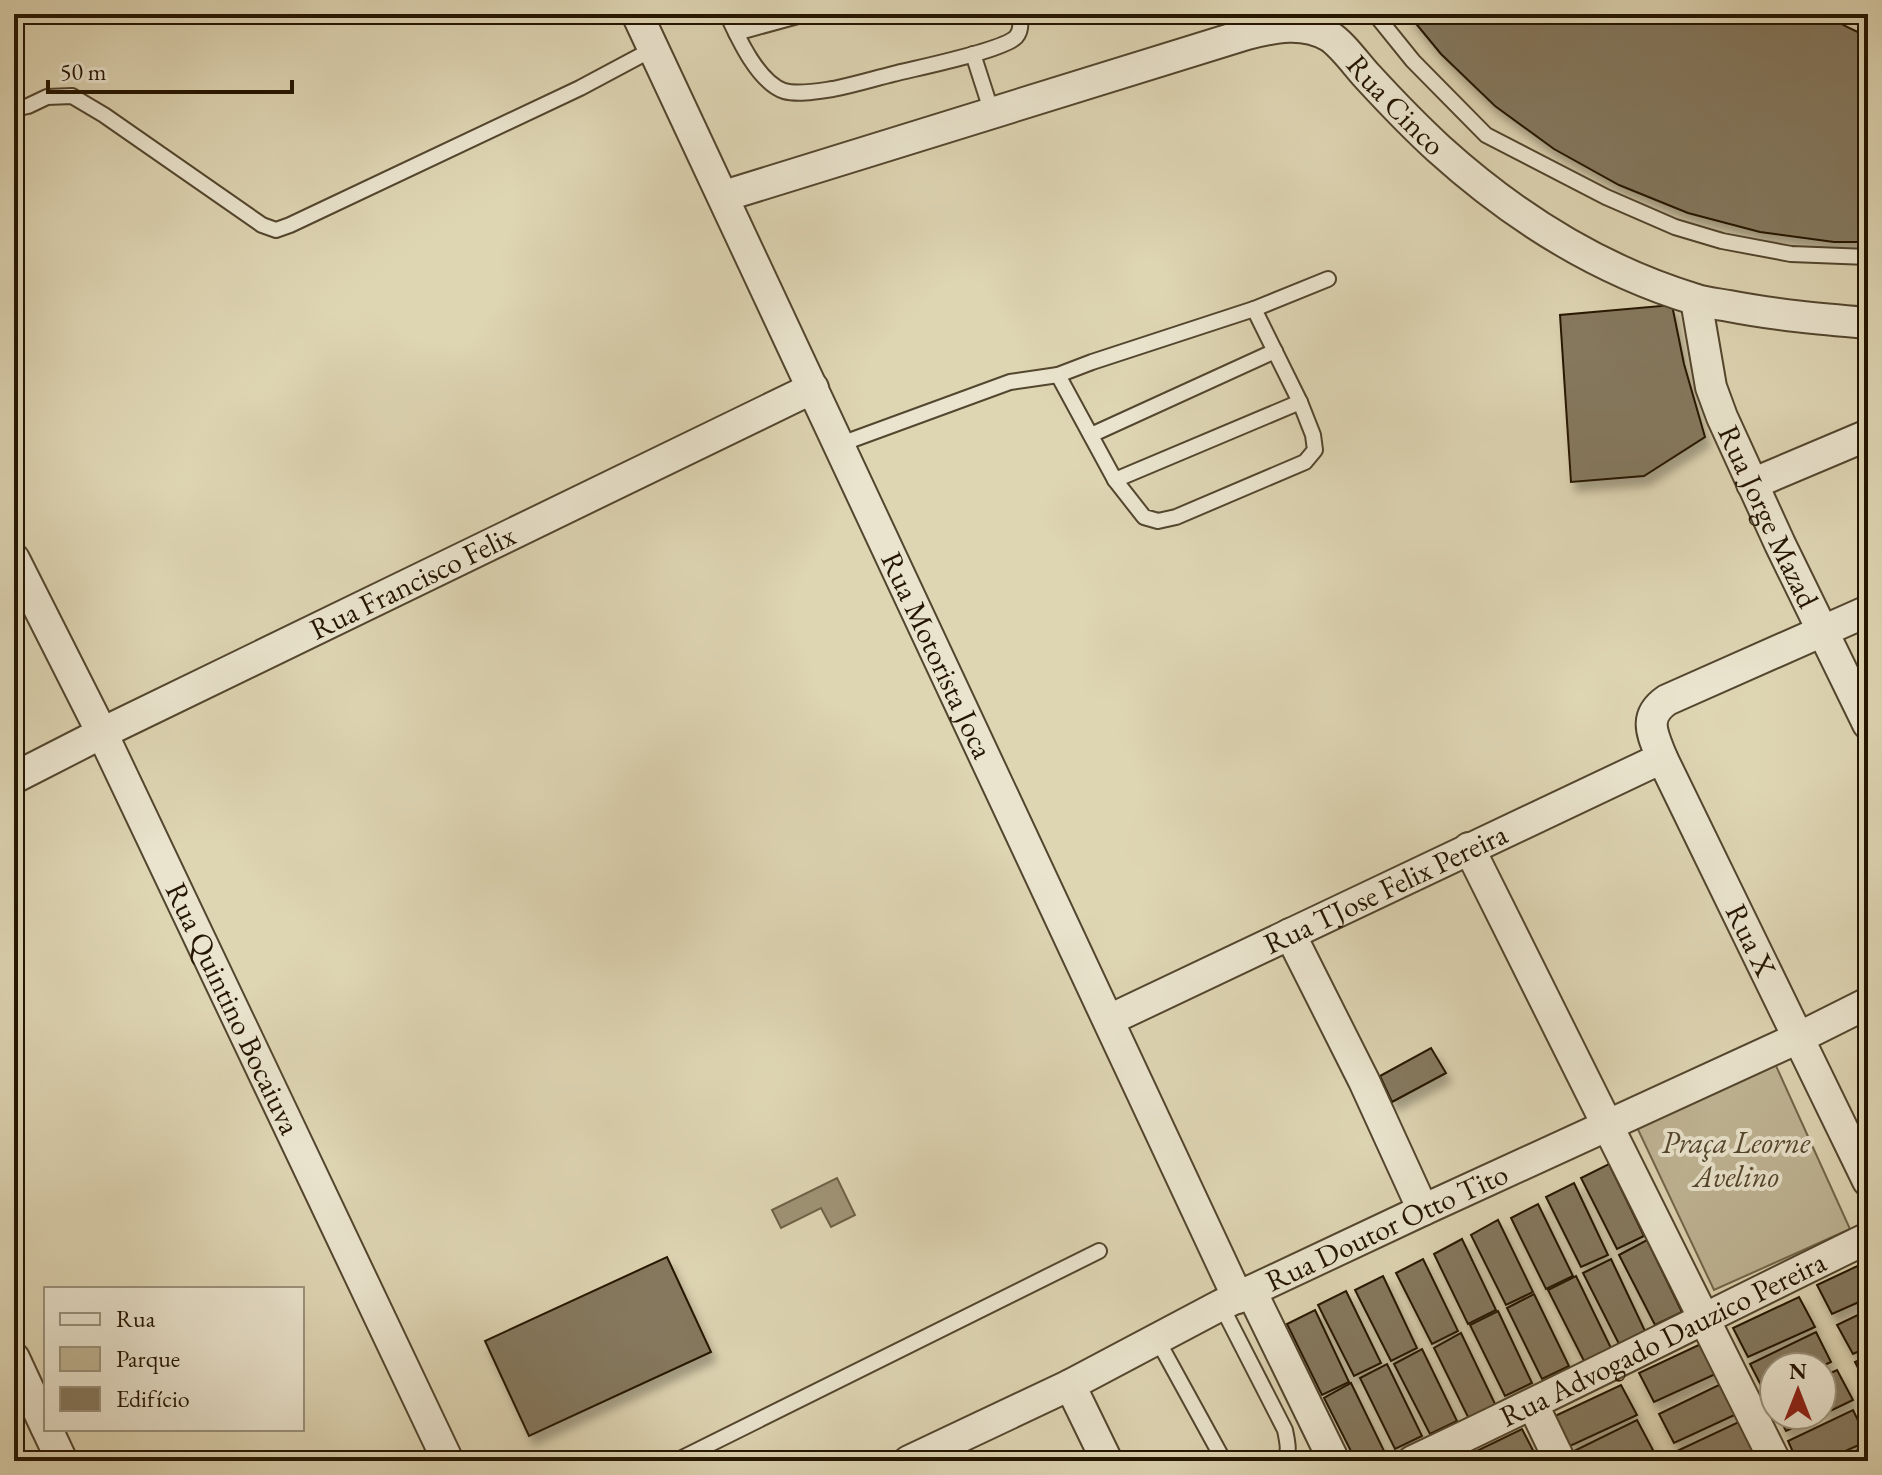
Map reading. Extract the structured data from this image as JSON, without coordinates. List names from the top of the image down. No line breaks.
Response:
{"streets":{"street":["Rua Cinco","Rua Jorge Mazad","Rua Francisco Felix","Rua Motorista Joca","Rua TJose Felix Pereira","Rua X","Rua Quintino Bocaiuva","Rua Doutor Otto Tito","Rua Advogado Dauzico Pereira"]},"crossings":[["Rua Cinco","Rua Jorge Mazad"],["Rua Cinco","Rua Motorista Joca"],["Rua Jorge Mazad","Rua X"],["Rua Francisco Felix","Rua Motorista Joca"],["Rua Francisco Felix","Rua Quintino Bocaiuva"],["Rua Motorista Joca","Rua TJose Felix Pereira"],["Rua Motorista Joca","Rua Doutor Otto Tito"],["Rua TJose Felix Pereira","Rua X"],["Rua X","Rua Doutor Otto Tito"]],"parks":["Praça Leorne Avelino"],"legend":["Rua","Parque","Edifício"],"scale_bar":"50 m","north":"top"}
